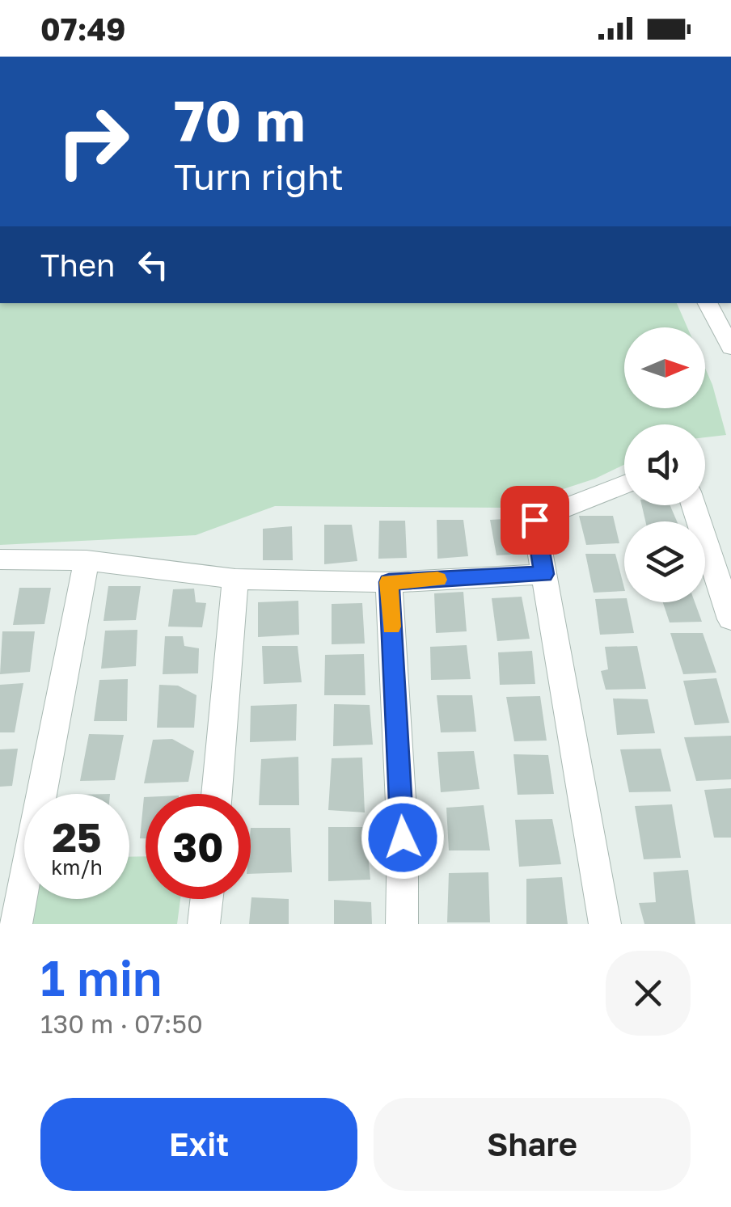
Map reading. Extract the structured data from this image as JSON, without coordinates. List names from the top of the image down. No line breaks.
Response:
{"north":"right","page":{"status":"07:49","turn":["70 m","Turn right"],"then":"Then","speed":"25 km/h","limit":"30","heading":["1 min","130 m · 07:50"],"buttons":["Exit","Share"]}}
